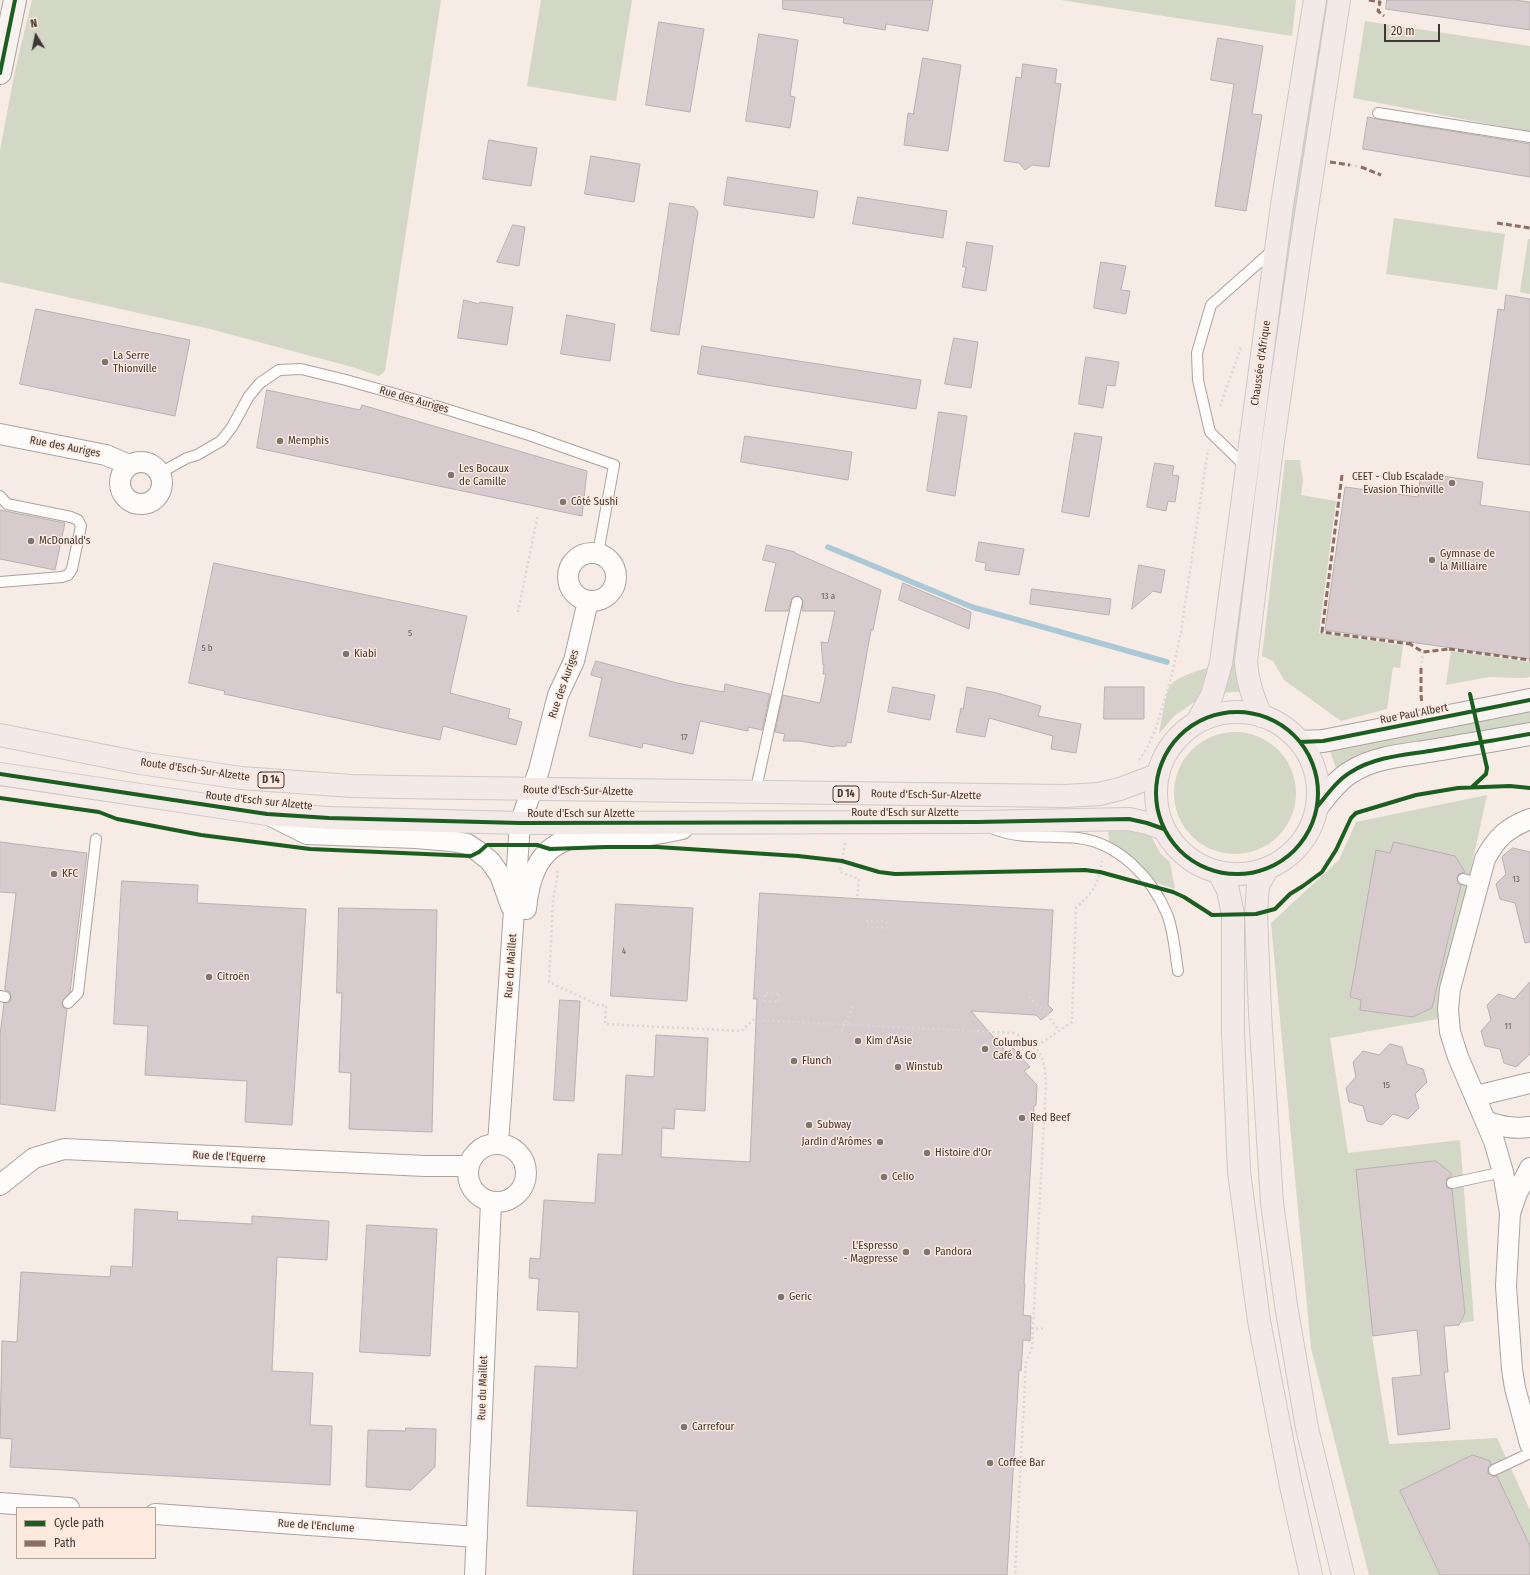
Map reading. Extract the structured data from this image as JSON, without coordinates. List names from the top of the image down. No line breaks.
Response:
{"streets":{"main road":["Chaussée d'Afrique","Rue Paul Albert","Route d'Esch-Sur-Alzette","D 14","Route d'Esch sur Alzette"],"street":["Rue des Auriges","Rue du Maillet","Rue de l'Equerre","Rue de l'Enclume"]},"crossings":[["Rue des Auriges","Route d'Esch-Sur-Alzette"],["Rue des Auriges","Rue du Maillet"],["Route d'Esch-Sur-Alzette","Rue du Maillet"],["Route d'Esch sur Alzette","Rue du Maillet"],["Rue du Maillet","Rue de l'Equerre"],["Rue du Maillet","Rue de l'Enclume"]],"places":["La Serre Thionville","Memphis","Les Bocaux de Camille","CEET - Club Escalade Evasion Thionville","Côté Sushi","McDonald's","Gymnase de la Milliaire","Kiabi","KFC","Citroën","Kim d'Asie","Columbus Café & Co","Flunch","Winstub","Red Beef","Subway","Jardin d'Arômes","Histoire d'Or","Celio","L'Espresso - Magpresse","Pandora","Geric","Carrefour","Coffee Bar"],"house_numbers":["13 a","5","5 b","17","13","4","11","15"],"legend":["Cycle path","Path"],"scale_bar":"20 m","north":"top"}
